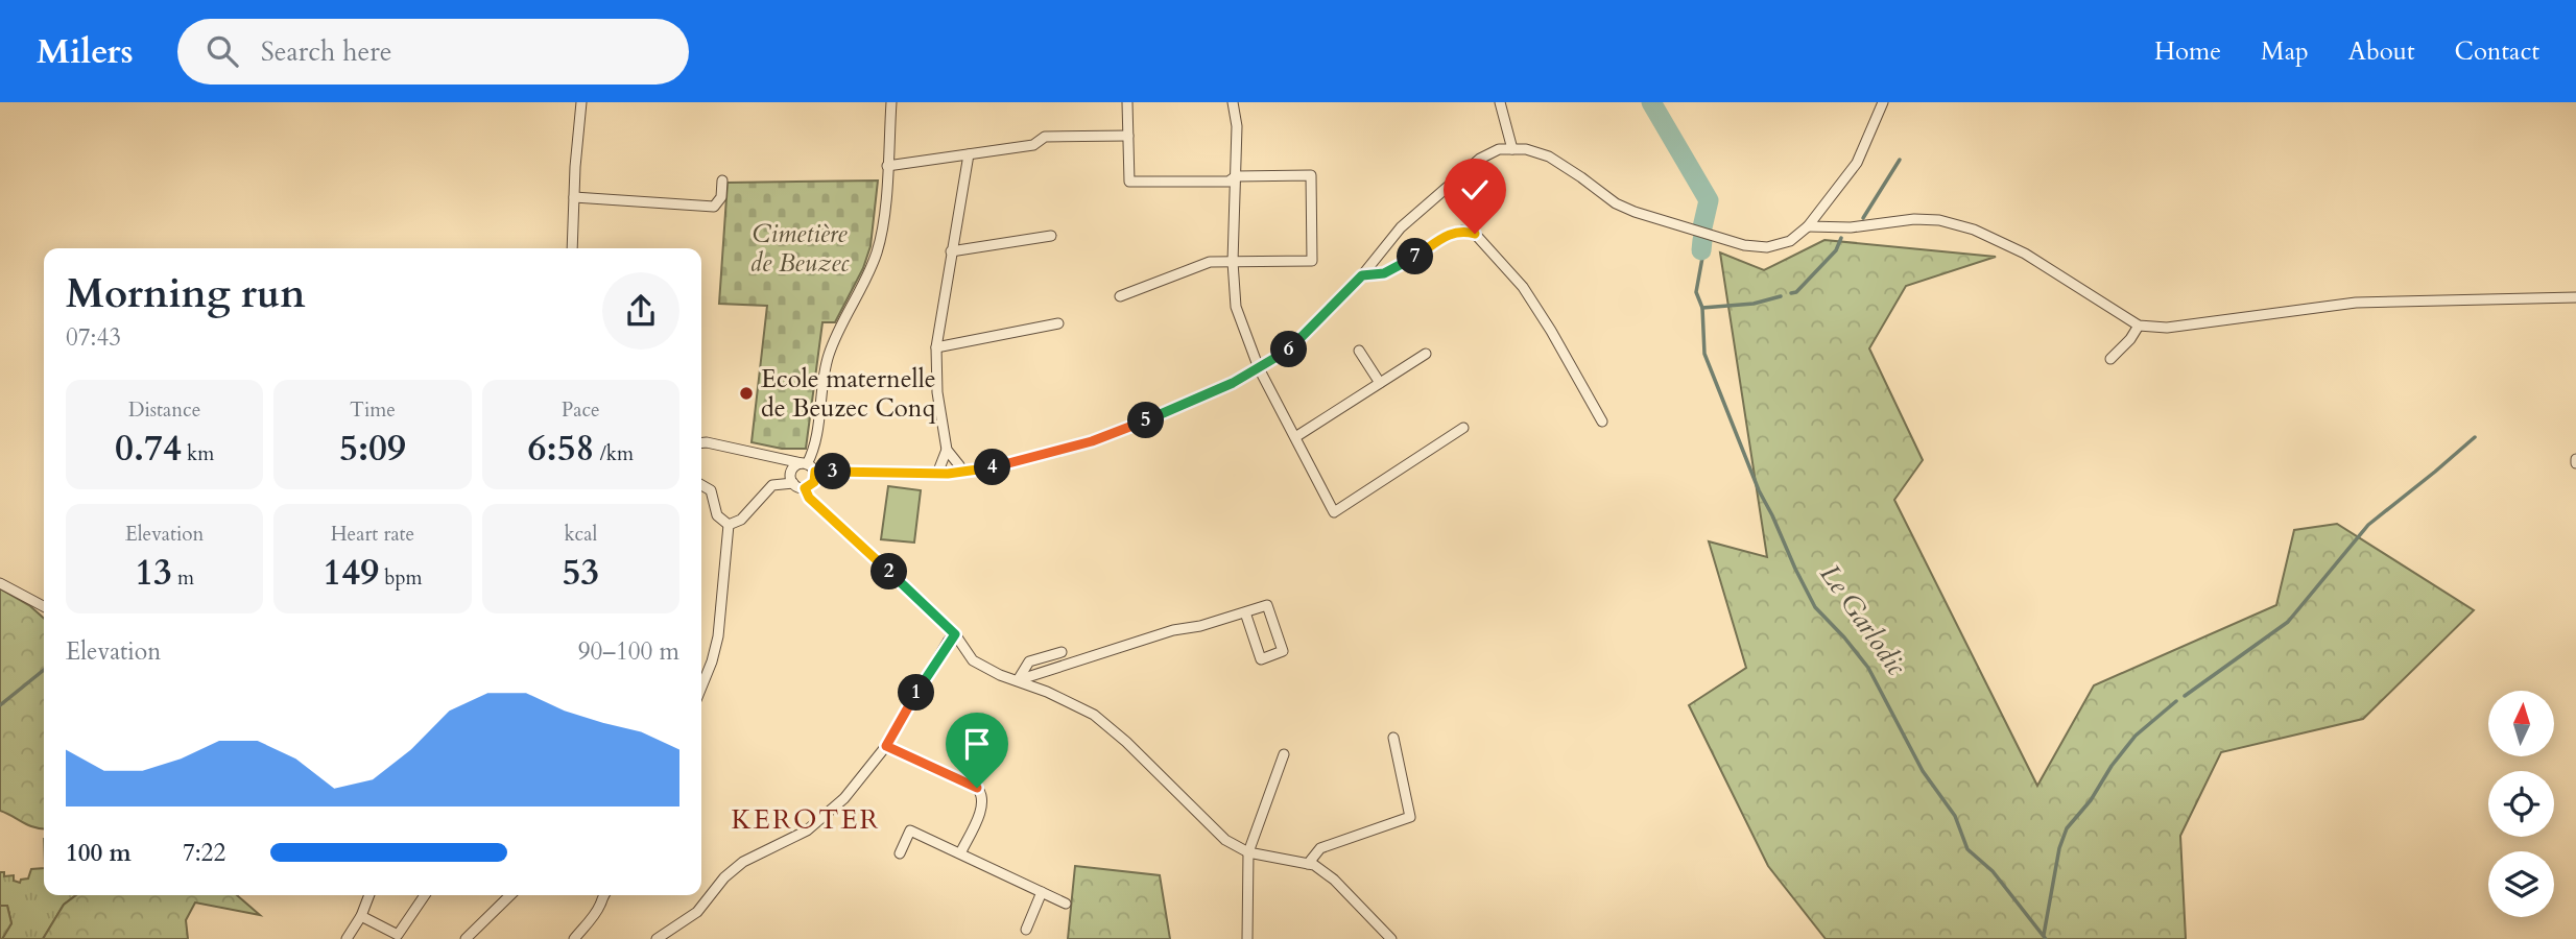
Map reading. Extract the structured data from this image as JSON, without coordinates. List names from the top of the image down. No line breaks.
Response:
{"districts":["KEROTER"],"water":["Le Garlodic"],"parks":["Cimetière de Beuzec"],"places":["Ecole maternelle de Beuzec Conq"],"north":"top","page":{"header":"Milers","search":"Search here","nav":["Home","Map","About","Contact"],"pins":["7","6","5","4","3","2","1"],"heading":["Morning run","07:43"],"stats":[["Distance","0.74 km"],["Time","5:09"],["Pace","6:58 /km"],["Elevation","13 m"],["Heart rate","149 bpm"],["kcal","53"]],"chart":["Elevation","90–100 m"],"list":[{"name":"100 m","note":"7:22"}]}}
